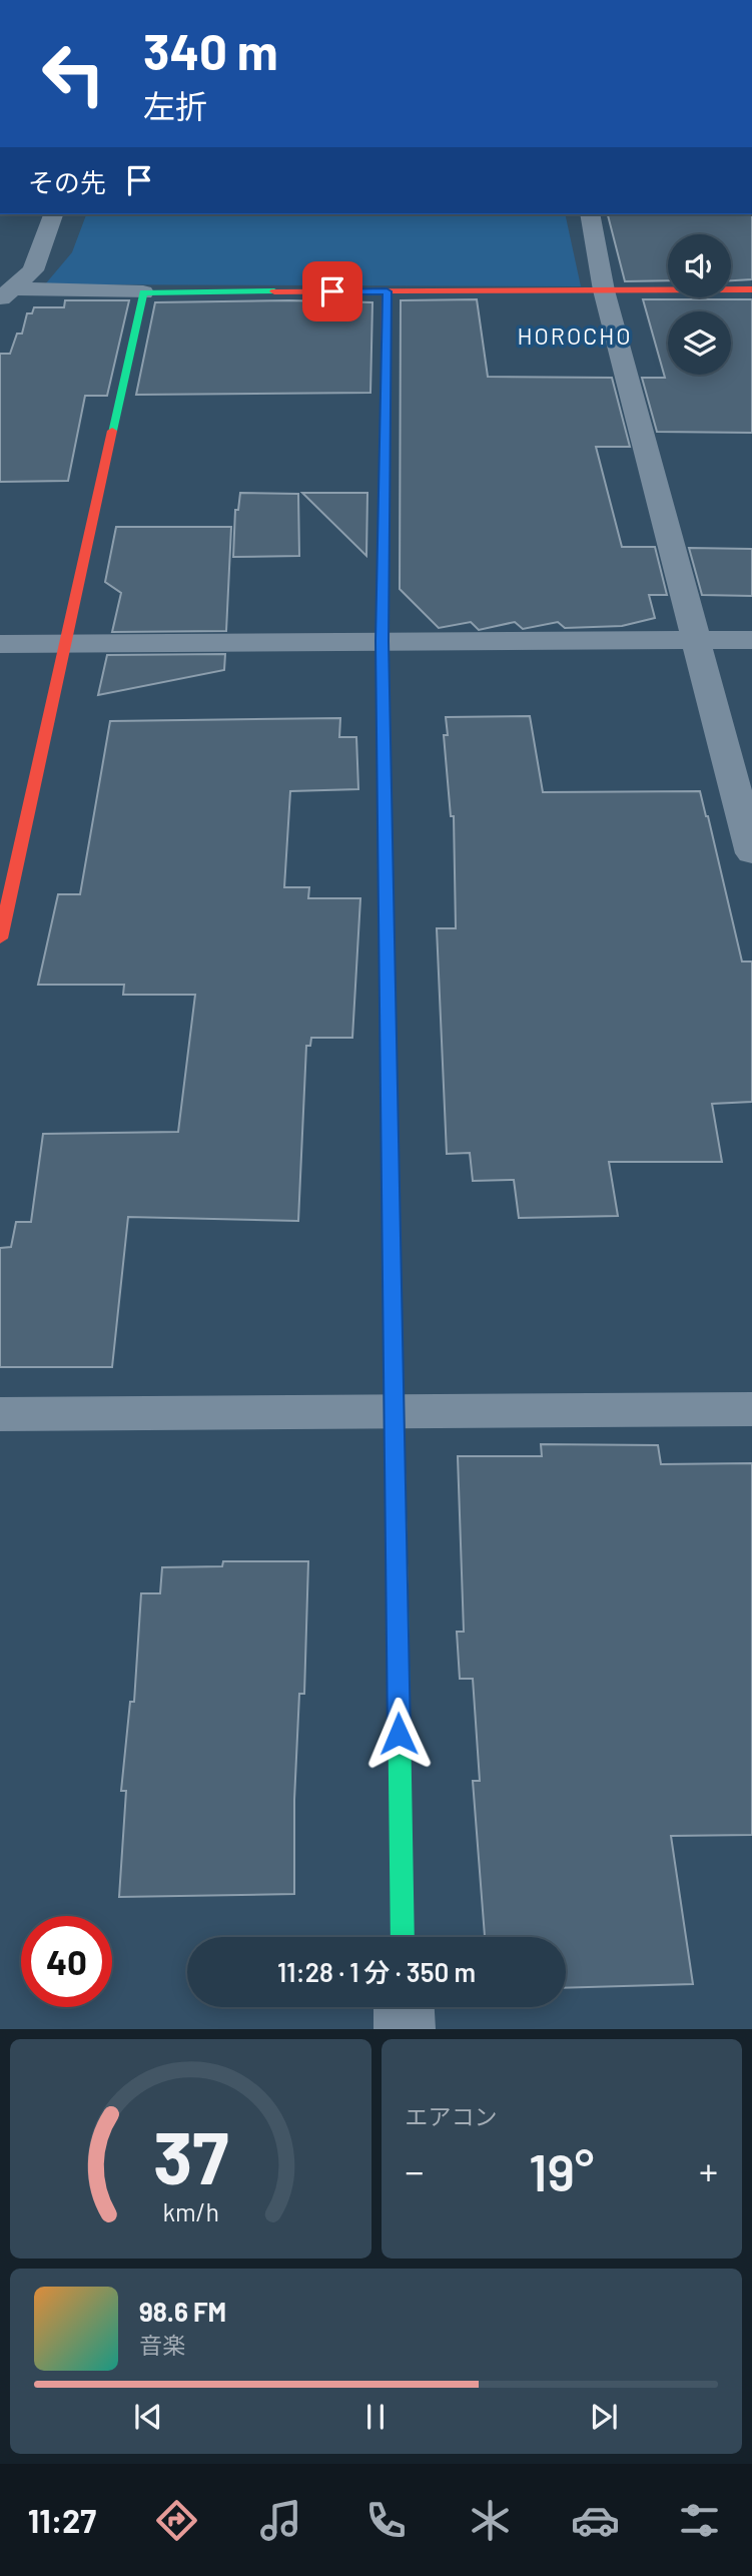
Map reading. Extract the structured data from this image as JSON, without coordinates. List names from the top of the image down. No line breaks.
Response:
{"districts":["HOROCHO"],"page":{"turn":["340 m","左折"],"then":"その先","limit":"40","trip":"11:28 · 1 分 · 350 m","tile":"エアコン","heat":["−","19°","+"],"song":["98.6 FM","音楽"],"tabs":"11:27","gauge":["37","km/h"]}}
